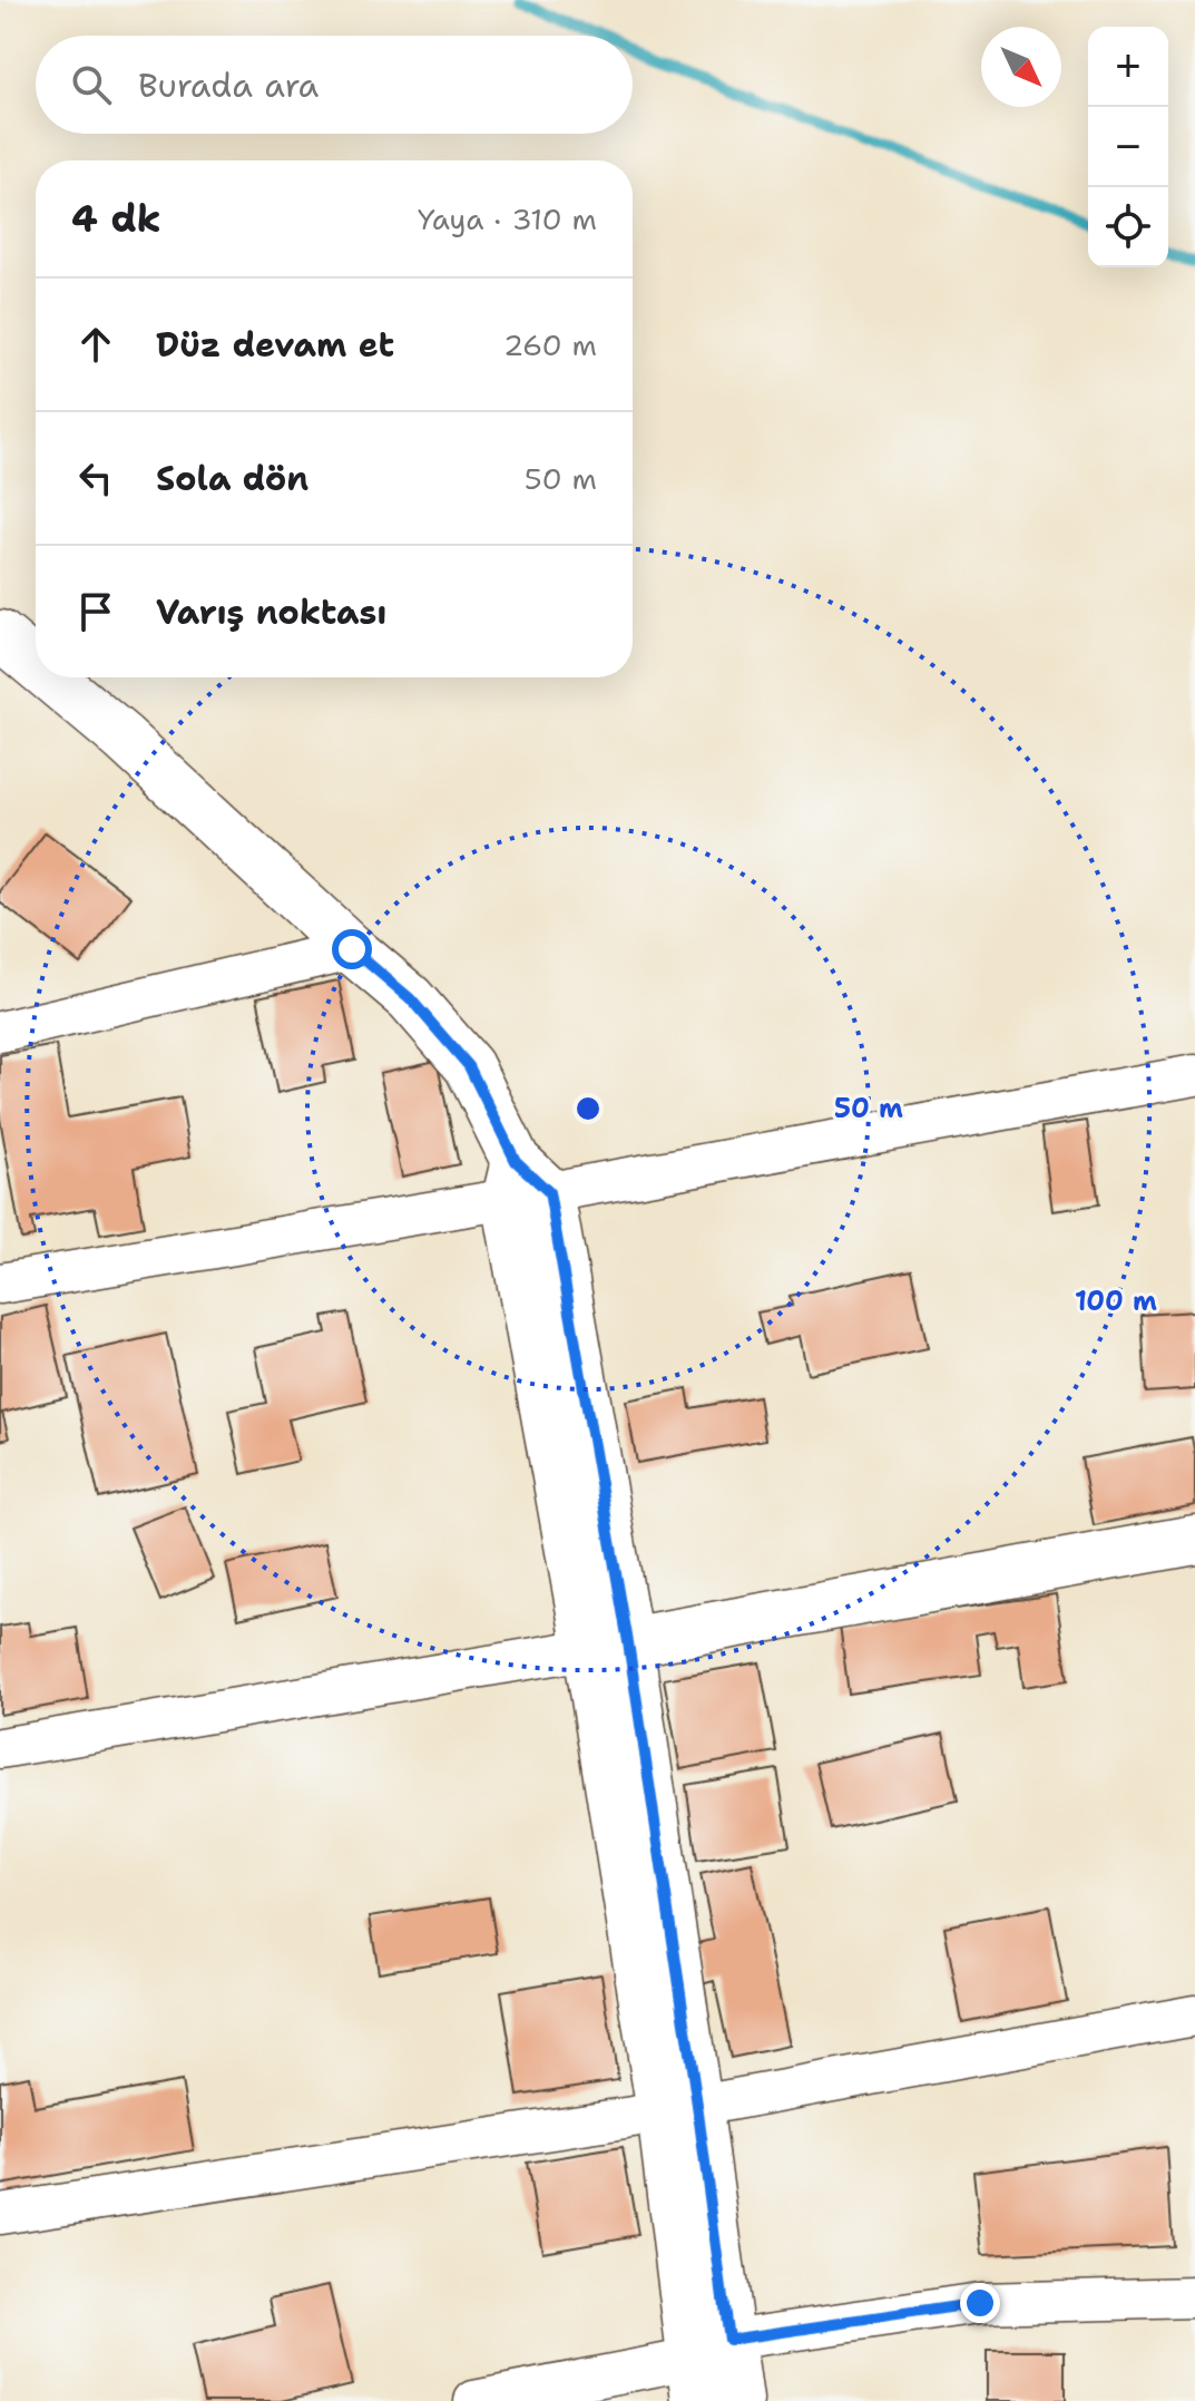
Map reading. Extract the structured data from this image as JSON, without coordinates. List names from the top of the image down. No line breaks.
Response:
{"north":"bottom right","page":{"map_buttons":["+","−"],"search":"Burada ara","heading":["4 dk","Yaya · 310 m"],"list":[["Düz devam et","260 m"],["Sola dön","50 m"],"Varış noktası"]},"rings":["50 m","100 m"]}
